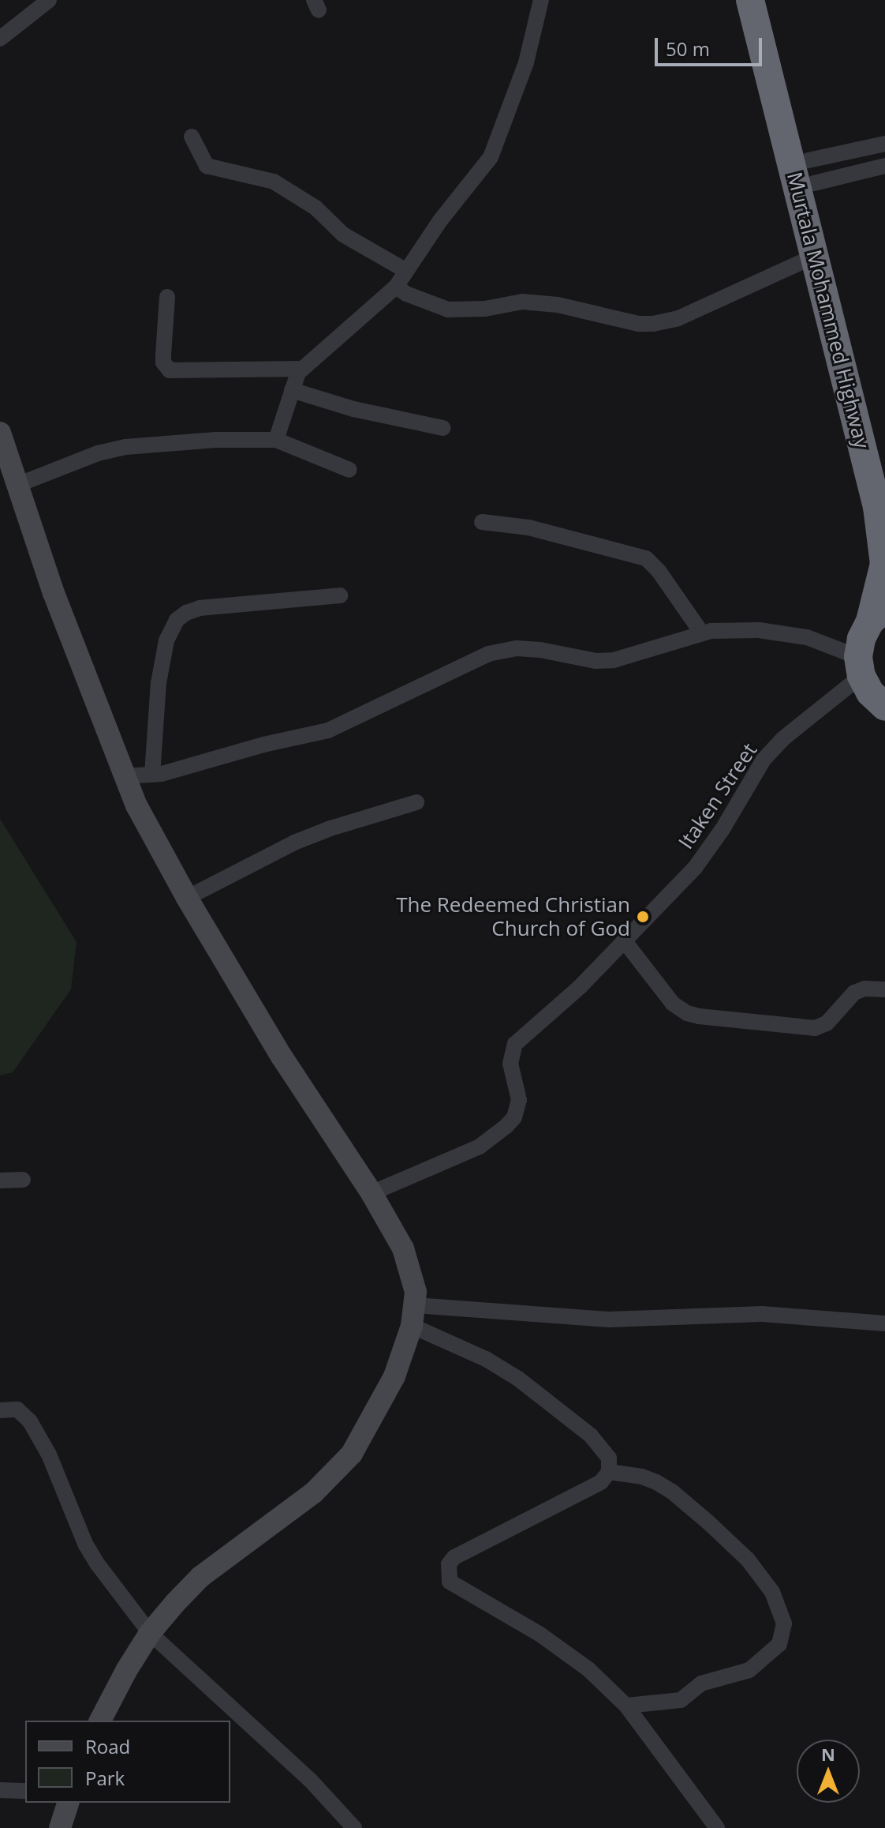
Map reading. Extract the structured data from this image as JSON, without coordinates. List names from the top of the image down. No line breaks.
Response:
{"streets":{"highway":["Murtala Mohammed Highway"],"street":["Itaken Street"]},"crossings":[["Murtala Mohammed Highway","Itaken Street"]],"places":["The Redeemed Christian Church of God"],"legend":["Road","Park"],"scale_bar":"50 m","north":"top"}
